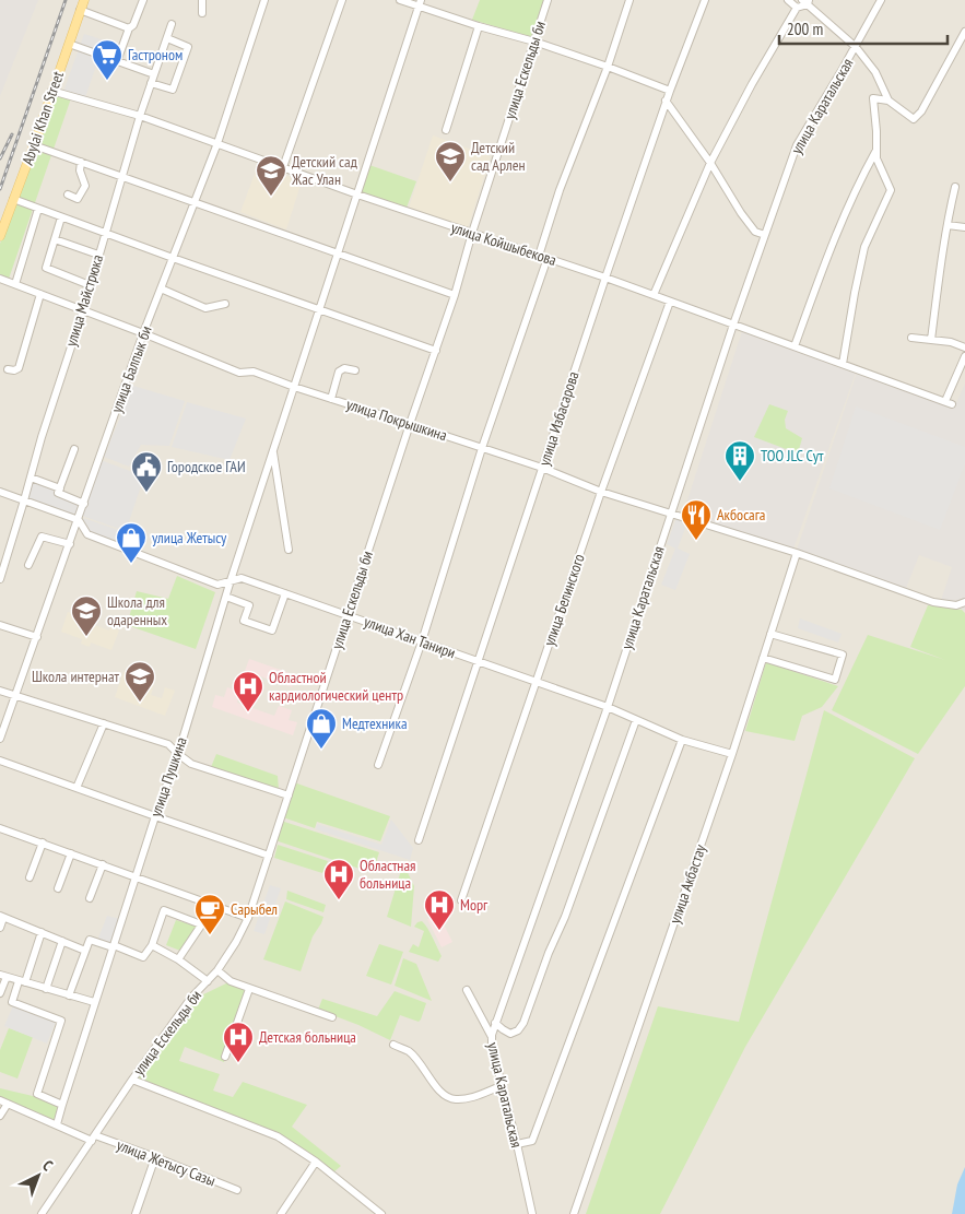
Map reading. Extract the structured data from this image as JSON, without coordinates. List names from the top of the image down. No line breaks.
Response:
{"streets":{"main road":["Abylai Khan Street"],"street":["улица Ескельды би","улица Каратальская","улица Койшыбекова","улица Майстрюка","улица Балпык би","улица Избасарова","улица Покрышкина","улица Белинского","улица Хан Танири","улица Пушкина","улица Акбастау","улица Жетысу Сазы"]},"crossings":[["улица Ескельды би","улица Койшыбекова"],["улица Ескельды би","улица Покрышкина"],["улица Ескельды би","улица Хан Танири"],["улица Ескельды би","улица Жетысу Сазы"],["улица Каратальская","улица Койшыбекова"],["улица Каратальская","улица Покрышкина"],["улица Каратальская","улица Хан Танири"],["Abylai Khan Street","улица Койшыбекова"],["улица Койшыбекова","улица Майстрюка"],["улица Койшыбекова","улица Балпык би"],["улица Койшыбекова","улица Избасарова"],["улица Койшыбекова","улица Белинского"],["улица Койшыбекова","улица Пушкина"],["улица Майстрюка","улица Покрышкина"],["улица Майстрюка","улица Хан Танири"],["улица Балпык би","улица Покрышкина"],["улица Балпык би","улица Хан Танири"],["улица Избасарова","улица Покрышкина"],["улица Избасарова","улица Хан Танири"],["улица Покрышкина","улица Белинского"],["улица Покрышкина","улица Пушкина"],["улица Покрышкина","улица Акбастау"],["улица Белинского","улица Хан Танири"],["улица Хан Танири","улица Пушкина"],["улица Хан Танири","улица Акбастау"],["улица Пушкина","улица Жетысу Сазы"]],"places":{"supermarket":["Гастроном"],"school or university":["Детский сад Арлен","Детский сад Жас Улан","Школа для одаренных","Школа интернат"],"building":["ТОО JLC Сут"],"public building":["Городское ГАИ"],"restaurant":["Акбосага"],"shop":["улица Жетысу","Медтехника"],"hospital":["Областной кардиологический центр","Областная больница","Морг","Детская больница"],"cafe":["Сарыбел"]},"scale_bar":"200 m","north":"top right"}
